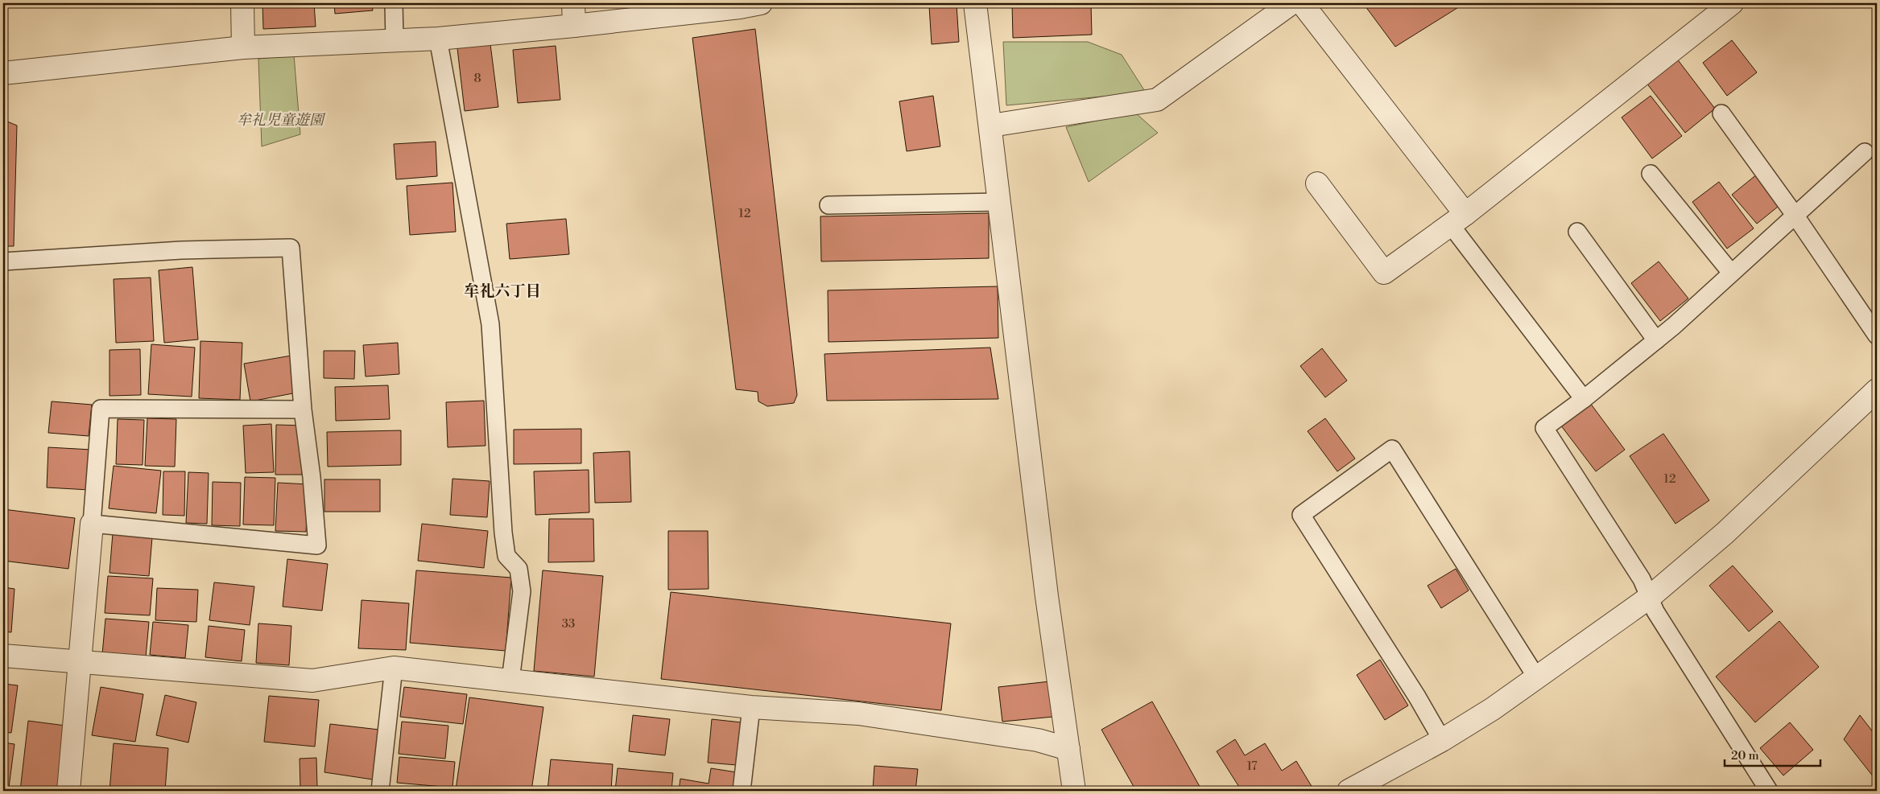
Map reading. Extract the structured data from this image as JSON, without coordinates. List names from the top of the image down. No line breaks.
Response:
{"districts":["牟礼六丁目"],"parks":["牟礼児童遊園"],"house_numbers":["8","12","12","33","17"],"scale_bar":"20 m"}
